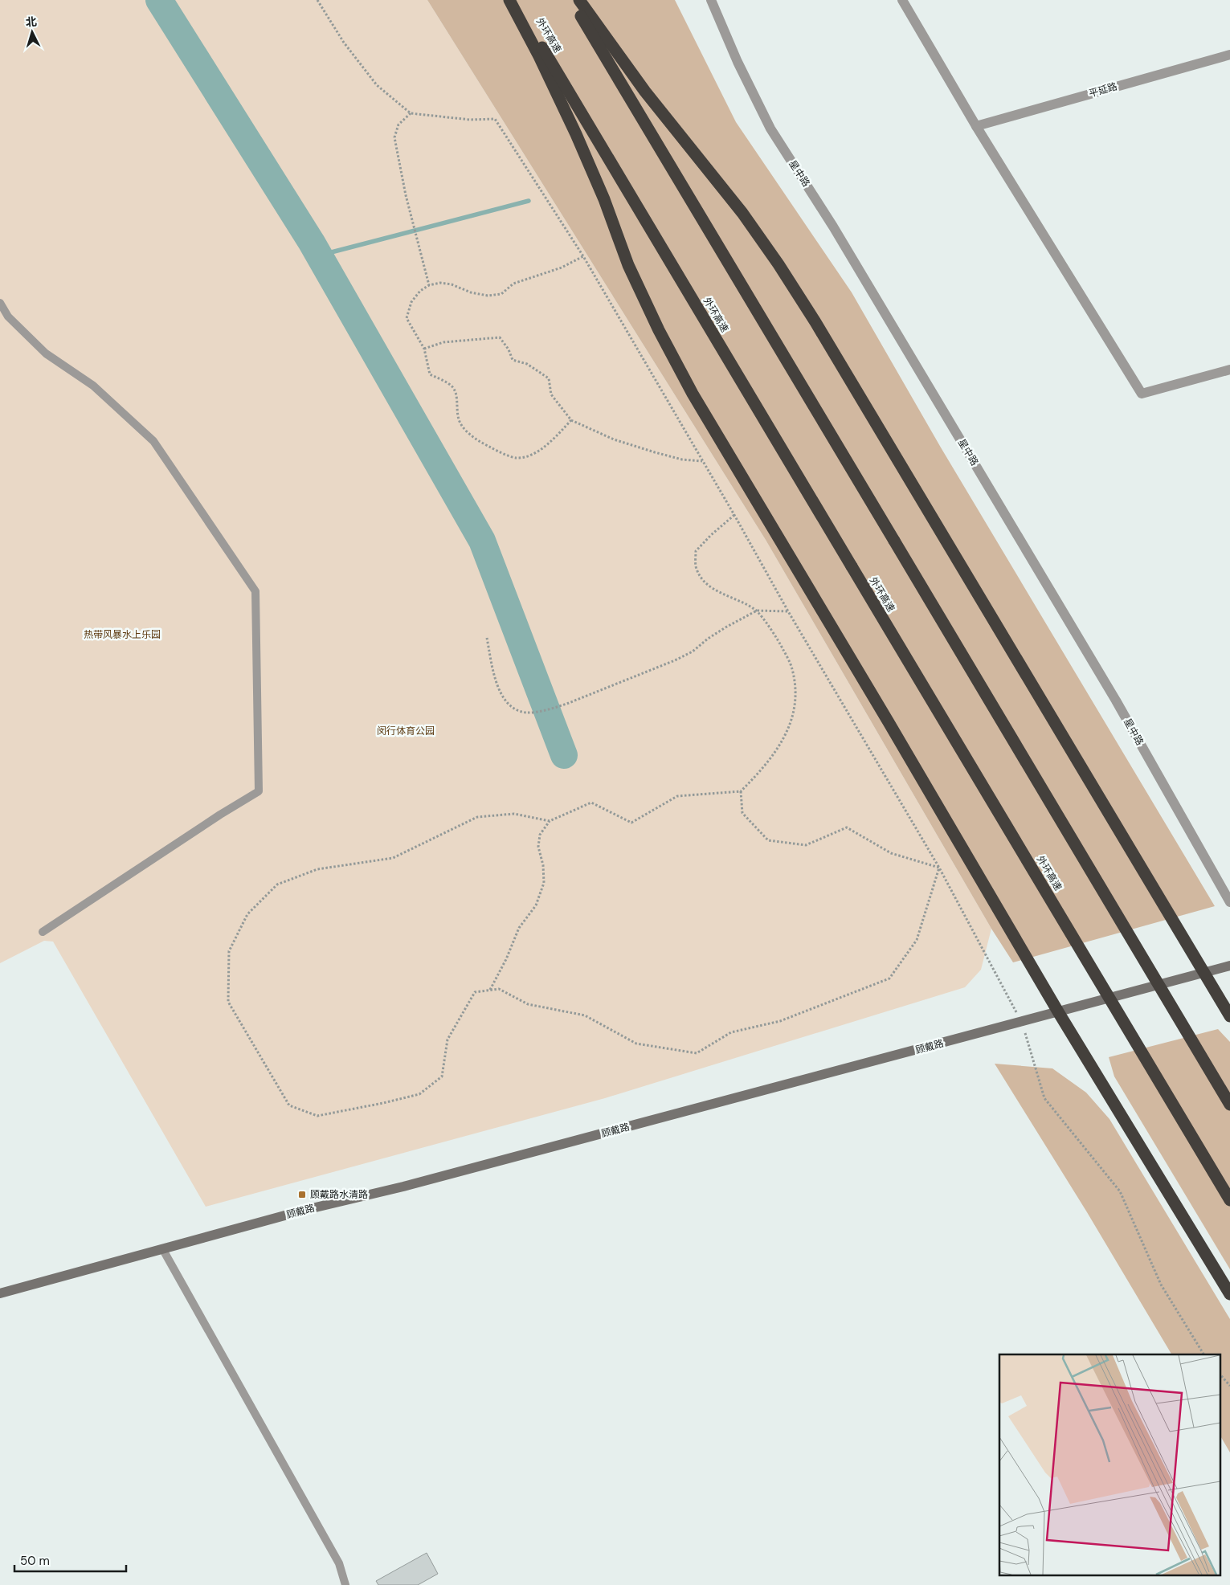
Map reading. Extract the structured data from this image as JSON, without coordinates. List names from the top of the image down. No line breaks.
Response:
{"streets":{"highway":["外环高速"],"main road":["顾戴路"],"street":["平延路","星中路"]},"parks":["热带风暴水上乐园","闵行体育公园"],"places":{"transit":["顾戴路水清路"]},"scale_bar":"50 m","north":"top"}
